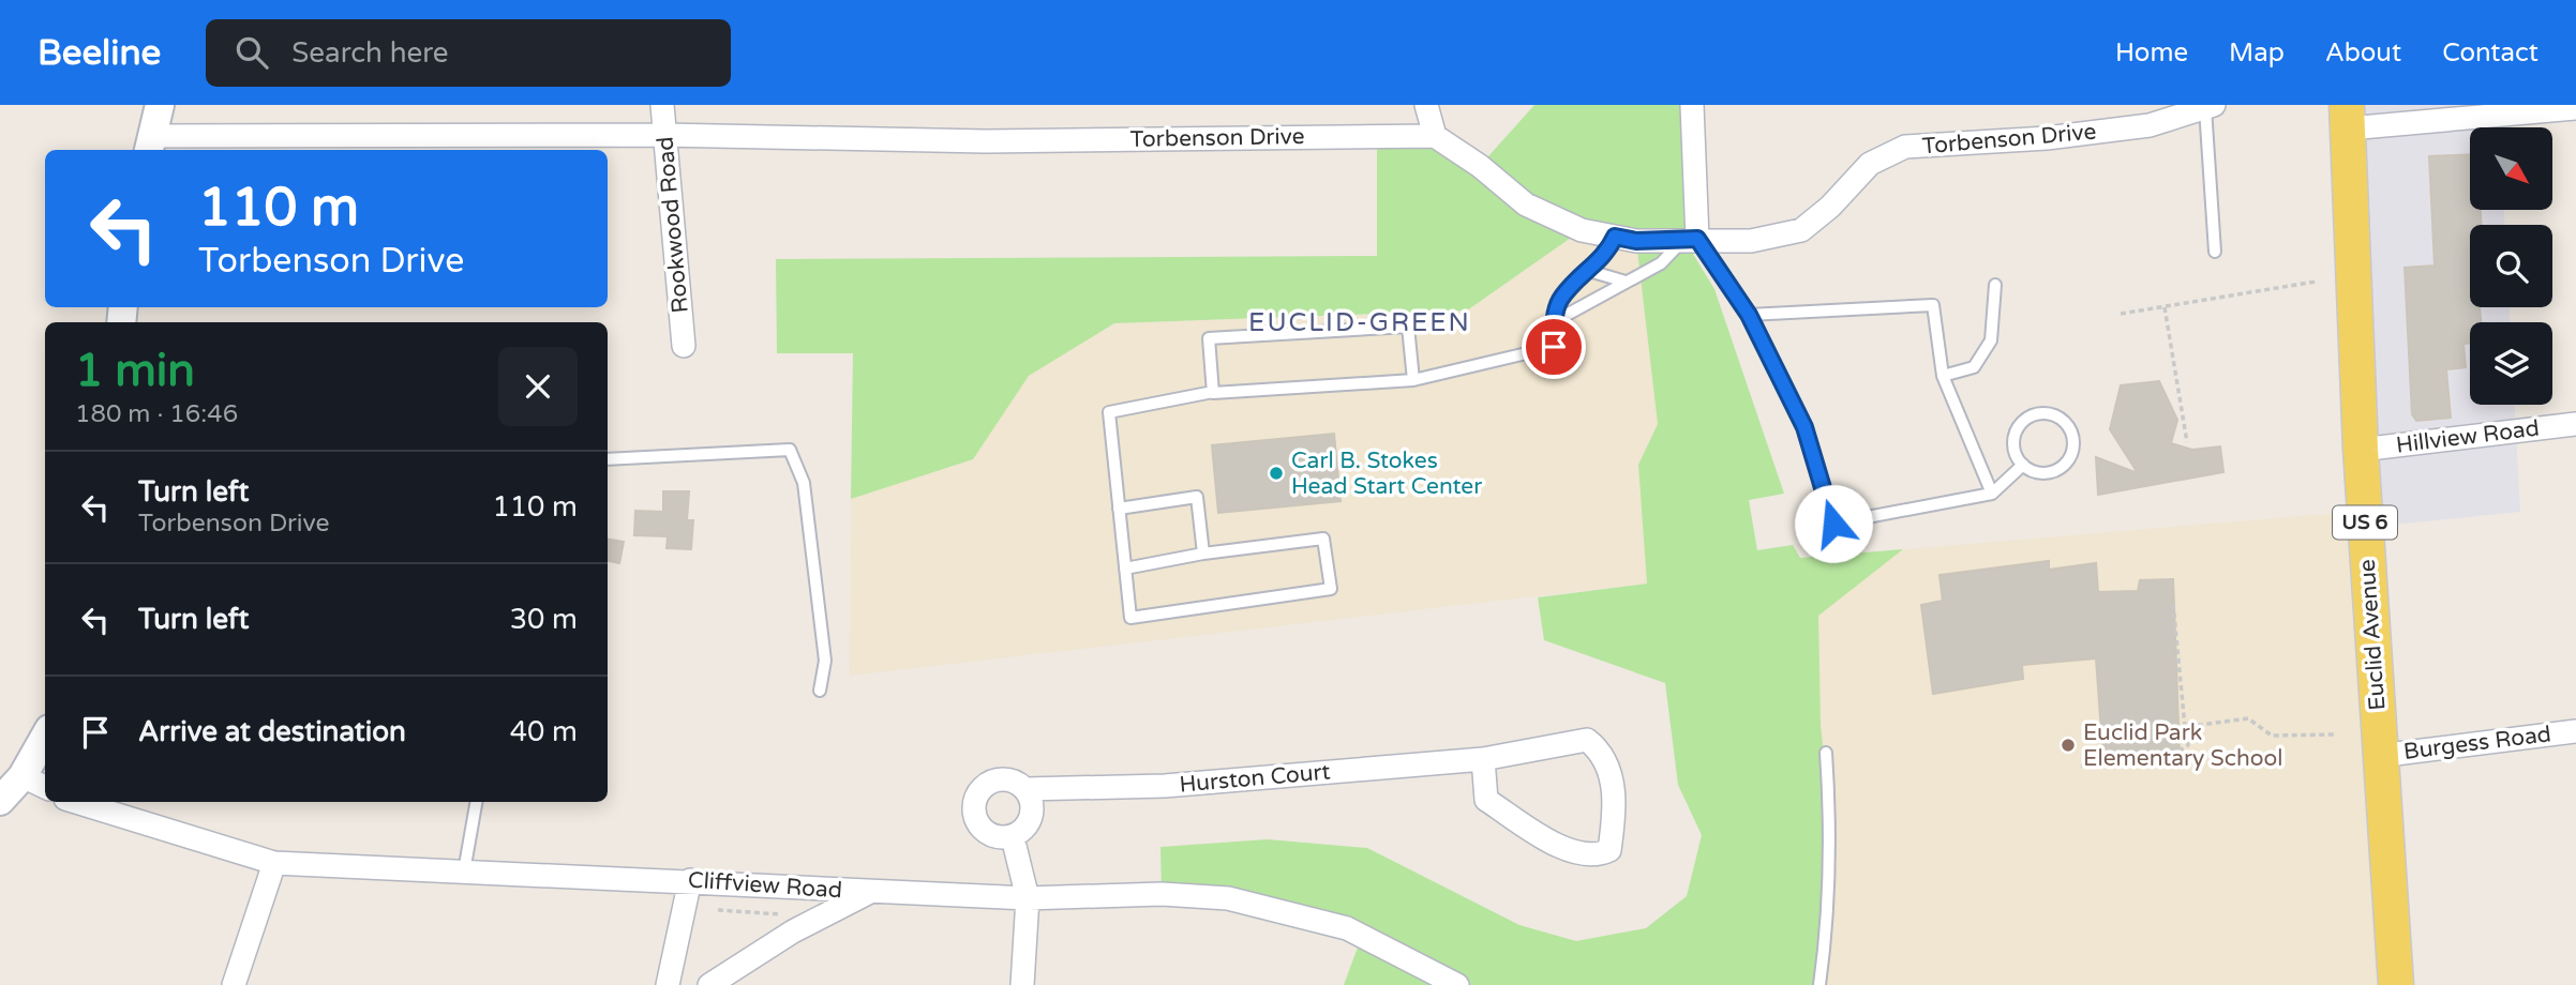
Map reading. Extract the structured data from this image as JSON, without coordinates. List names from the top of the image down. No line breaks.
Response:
{"streets":{"main road":["US 6","Euclid Avenue"],"street":["Torbenson Drive","Rookwood Road","Hillview Road","Burgess Road","Hurston Court","Cliffview Road"]},"crossings":[["Torbenson Drive","Rookwood Road"],["Hillview Road","Euclid Avenue"],["Euclid Avenue","Burgess Road"]],"districts":["EUCLID-GREEN"],"places":["Carl B. Stokes Head Start Center","Euclid Park Elementary School"],"north":"bottom right","page":{"header":"Beeline","search":"Search here","nav":["Home","Map","About","Contact"],"turn":["110 m","Torbenson Drive"],"heading":["1 min","180 m · 16:46"],"list":[{"name":"Turn left","note":"Torbenson Drive","value":"110 m"},{"name":"Turn left","value":"30 m"},{"name":"Arrive at destination","value":"40 m"}]}}
